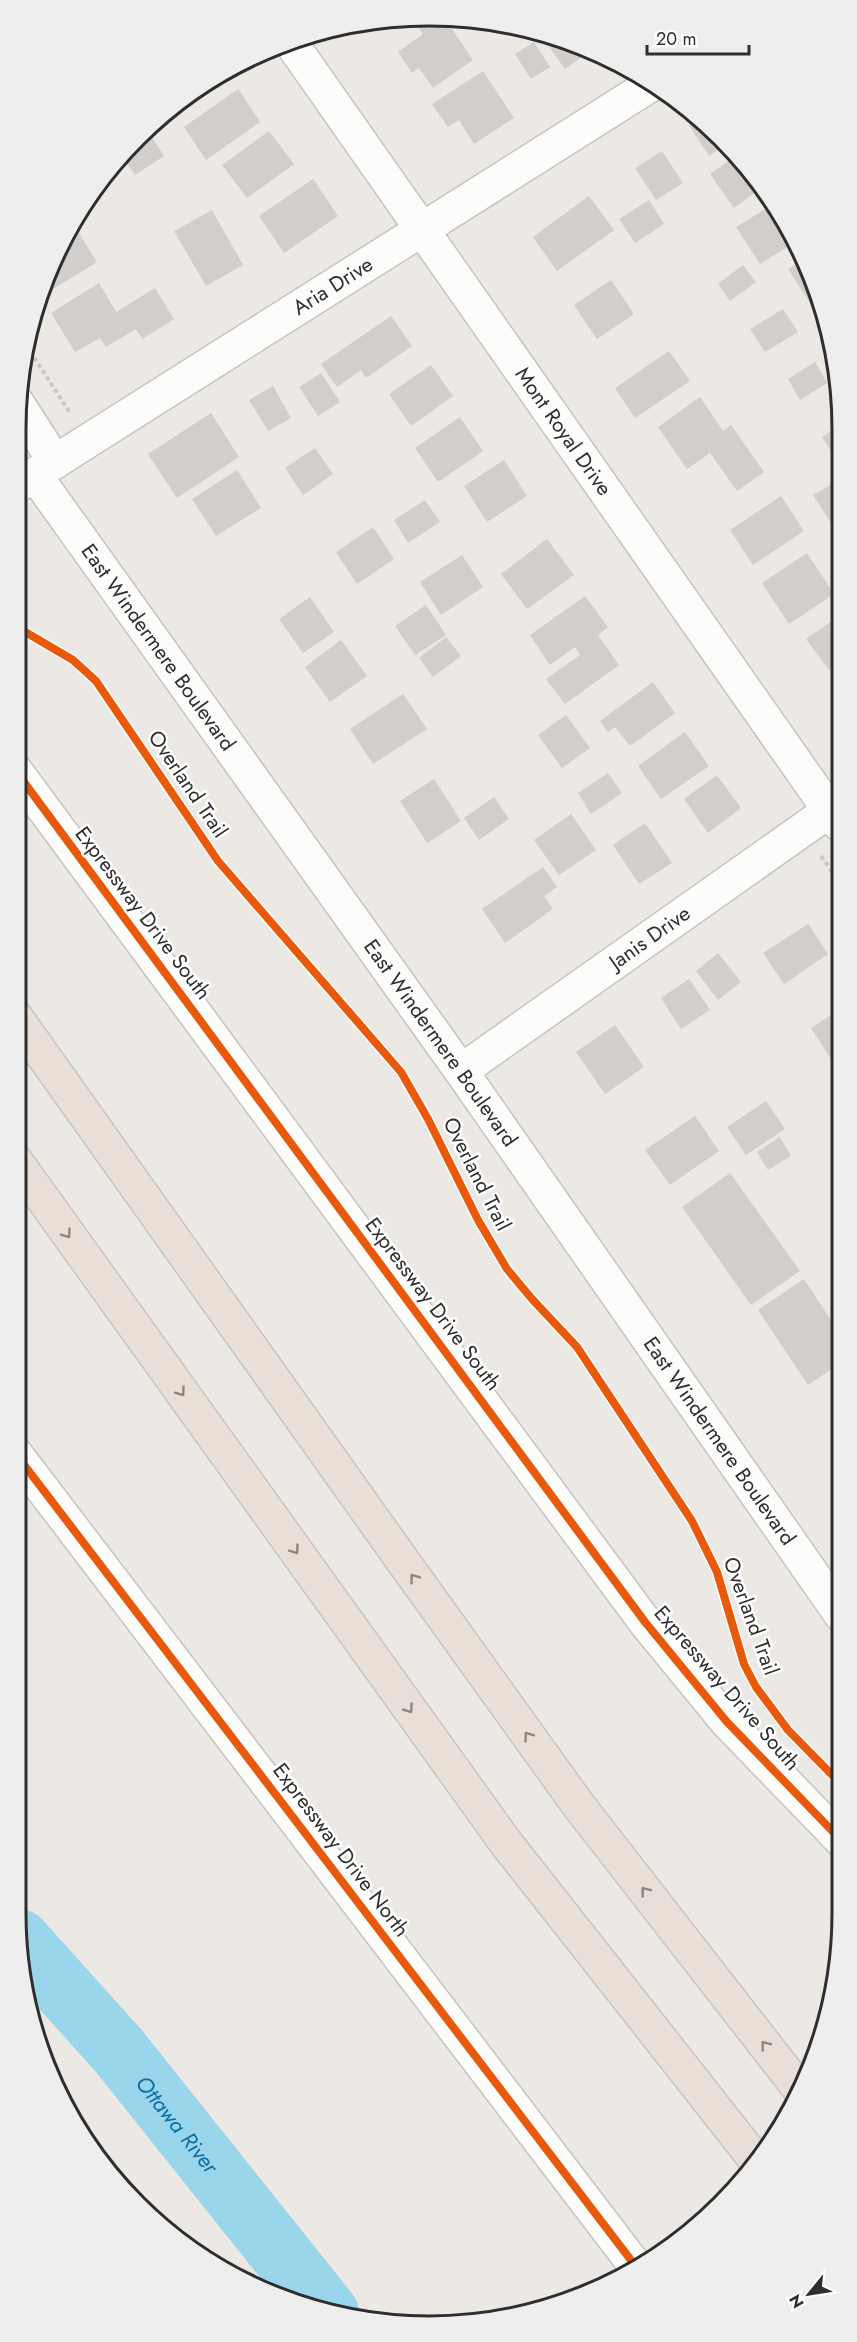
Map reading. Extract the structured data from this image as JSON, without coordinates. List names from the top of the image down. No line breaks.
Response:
{"streets":{"street":["Aria Drive","Mont Royal Drive","East Windermere Boulevard","Expressway Drive South","Janis Drive","Expressway Drive North"],"cycle path":["Overland Trail"]},"crossings":[["Aria Drive","Mont Royal Drive"],["Aria Drive","East Windermere Boulevard"],["East Windermere Boulevard","Janis Drive"]],"water":["Ottawa River"],"scale_bar":"20 m","north":"bottom left"}
